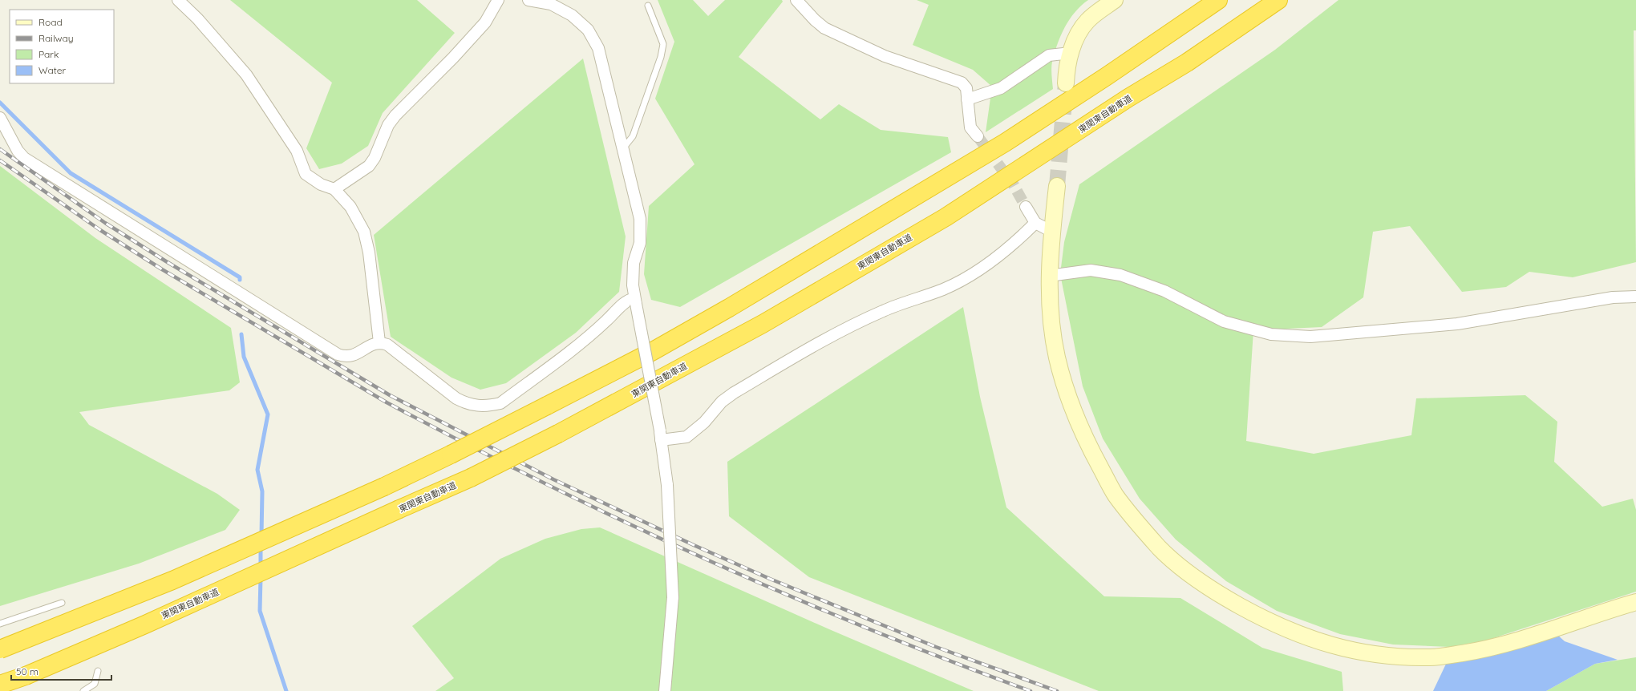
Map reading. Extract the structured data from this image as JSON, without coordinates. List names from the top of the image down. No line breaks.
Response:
{"streets":{"highway":["東関東自動車道"]},"legend":["Road","Railway","Park","Water"],"scale_bar":"50 m"}
